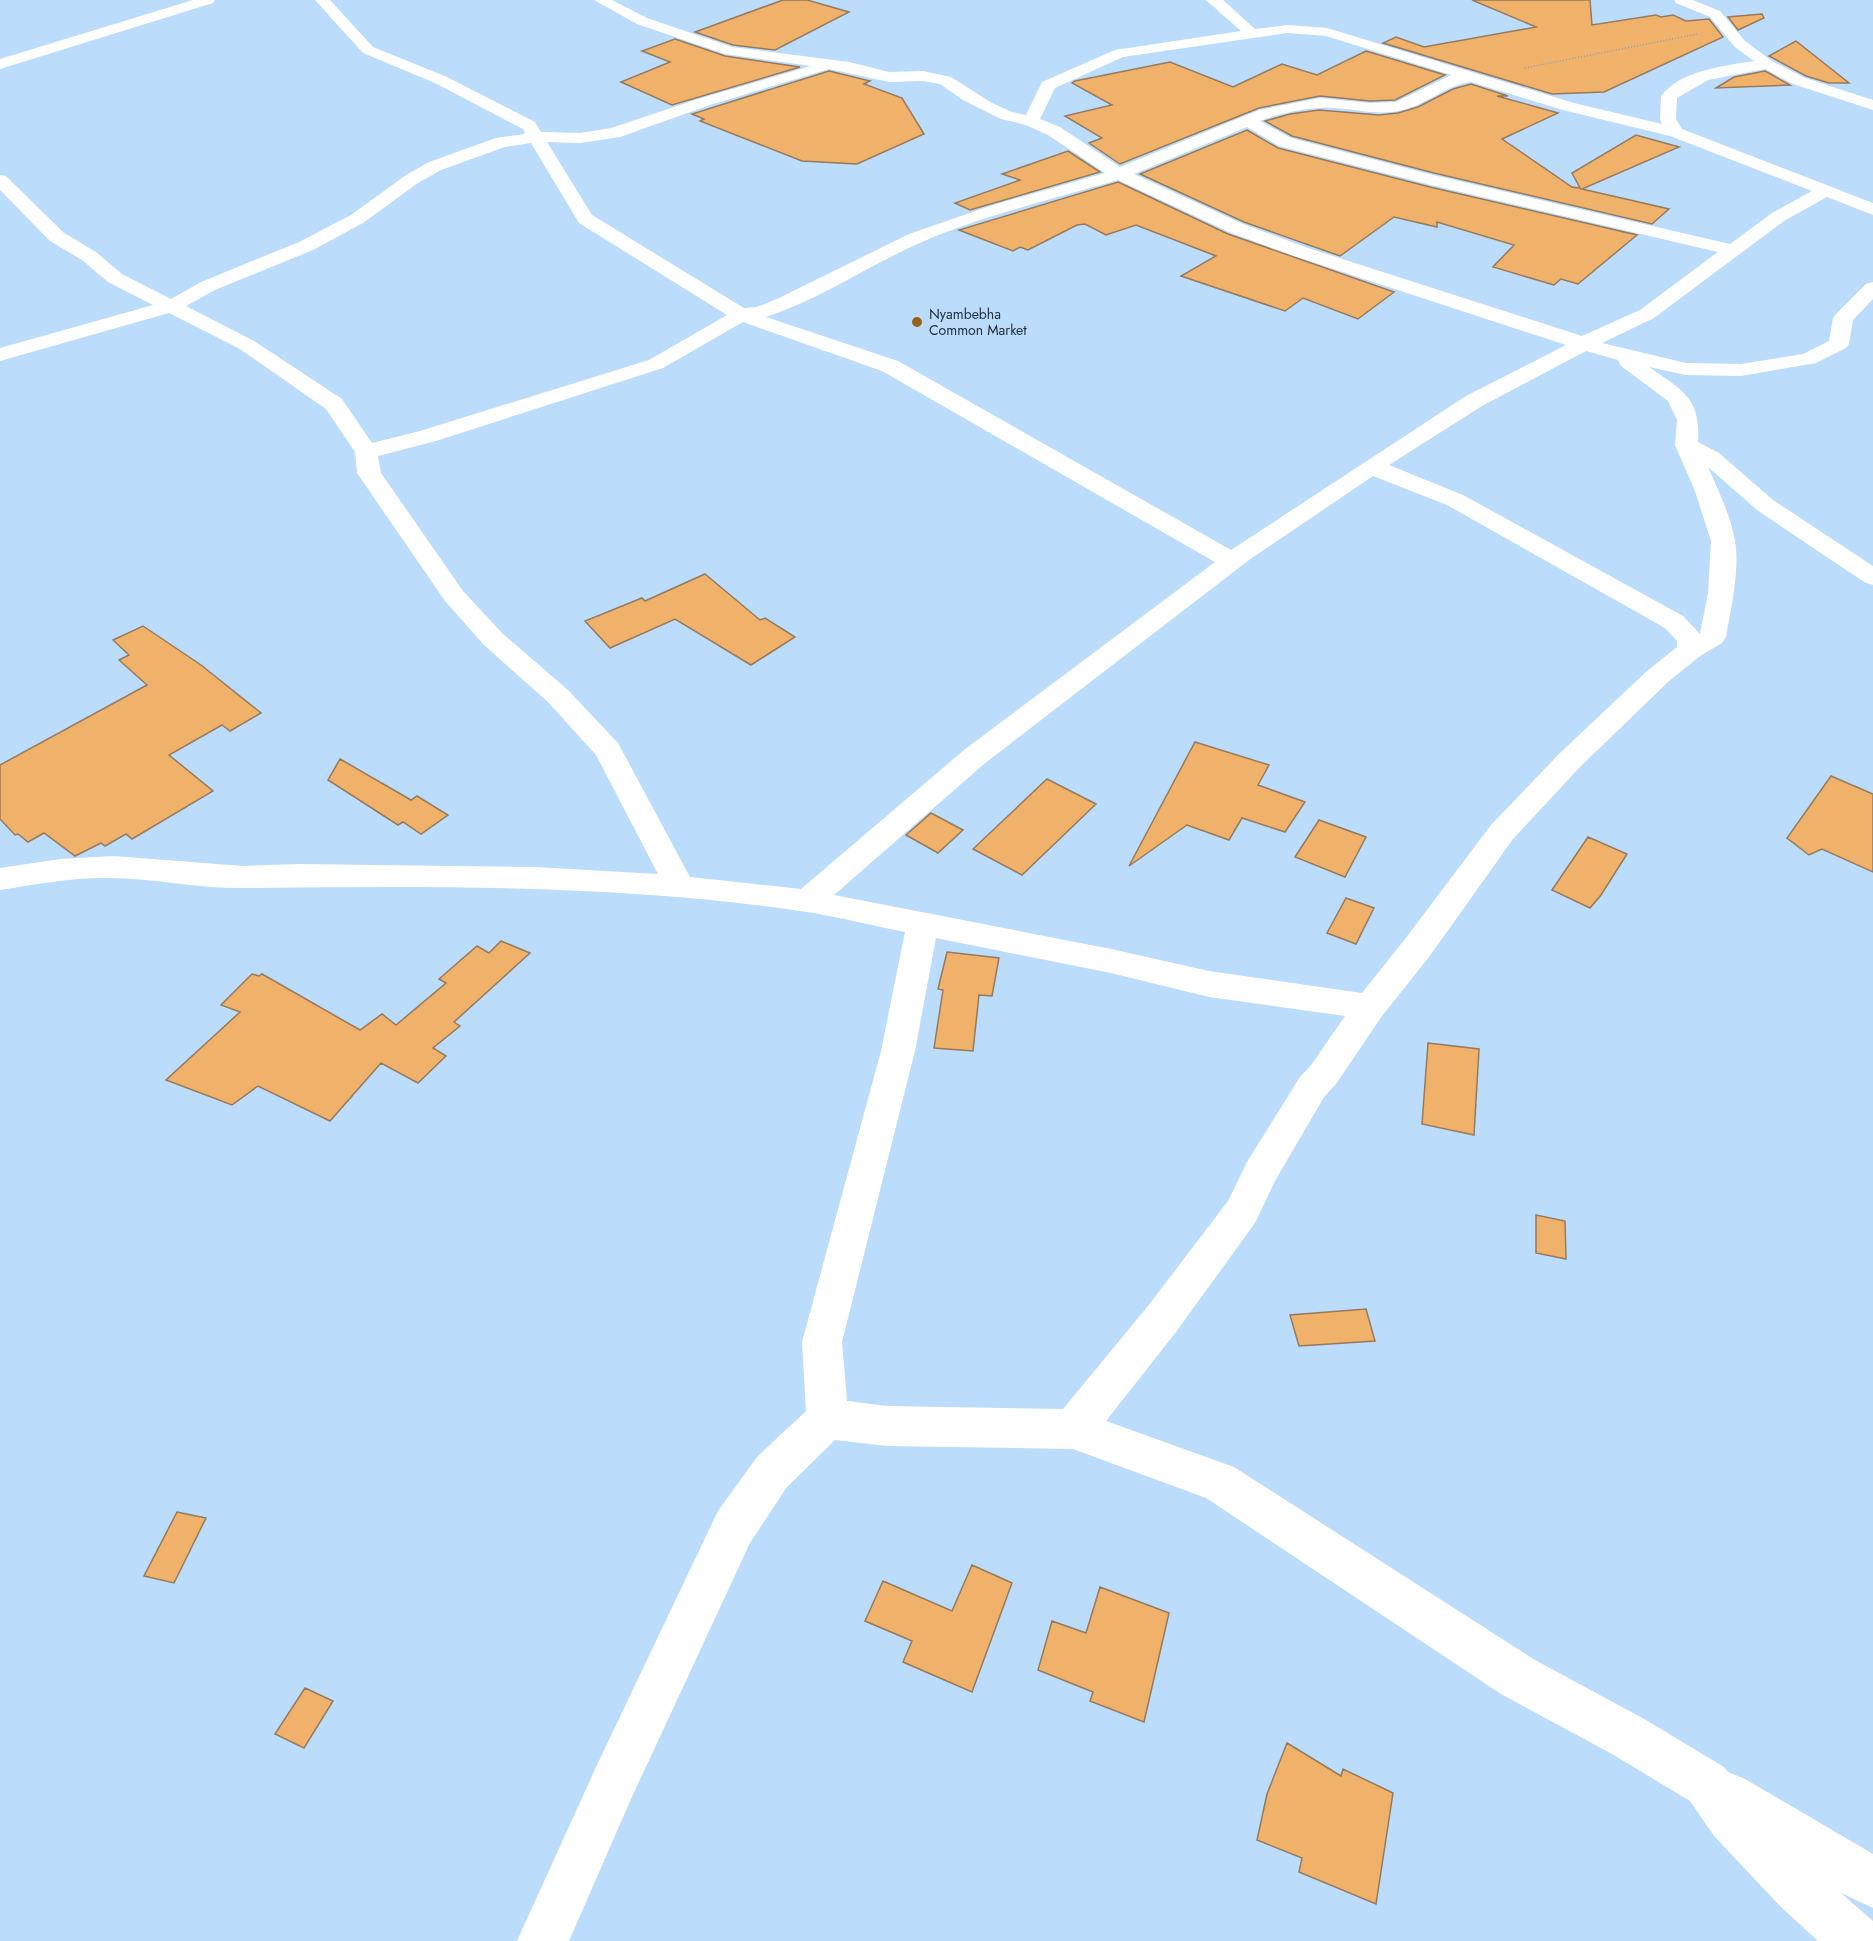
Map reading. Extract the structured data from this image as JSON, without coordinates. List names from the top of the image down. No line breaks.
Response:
{"places":["Nyambebha Common Market"]}
